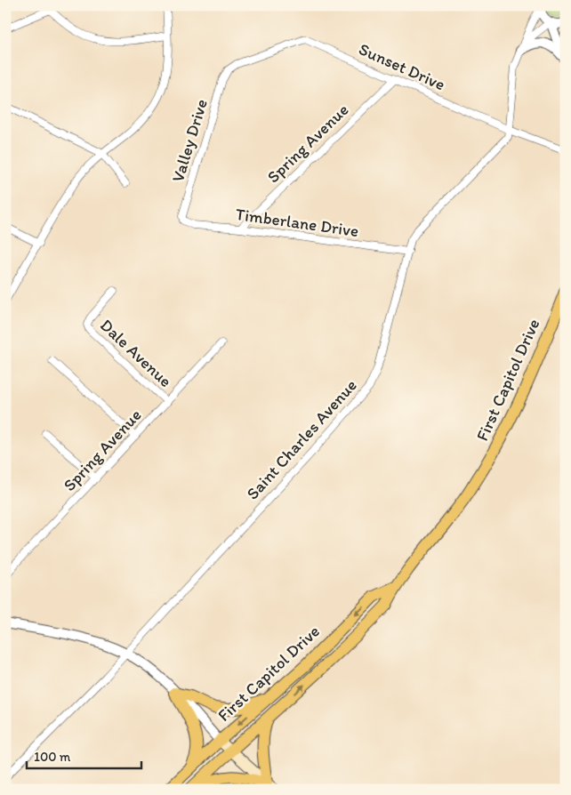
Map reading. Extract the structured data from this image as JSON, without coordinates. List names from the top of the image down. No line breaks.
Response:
{"streets":{"main road":["First Capitol Drive"],"street":["Sunset Drive","Valley Drive","Spring Avenue","Timberlane Drive","Dale Avenue","Saint Charles Avenue"]},"crossings":[["Sunset Drive","Valley Drive"],["Sunset Drive","Spring Avenue"],["Sunset Drive","Saint Charles Avenue"],["Valley Drive","Timberlane Drive"],["Spring Avenue","Timberlane Drive"],["Spring Avenue","Dale Avenue"],["Timberlane Drive","Saint Charles Avenue"]],"scale_bar":"100 m"}
